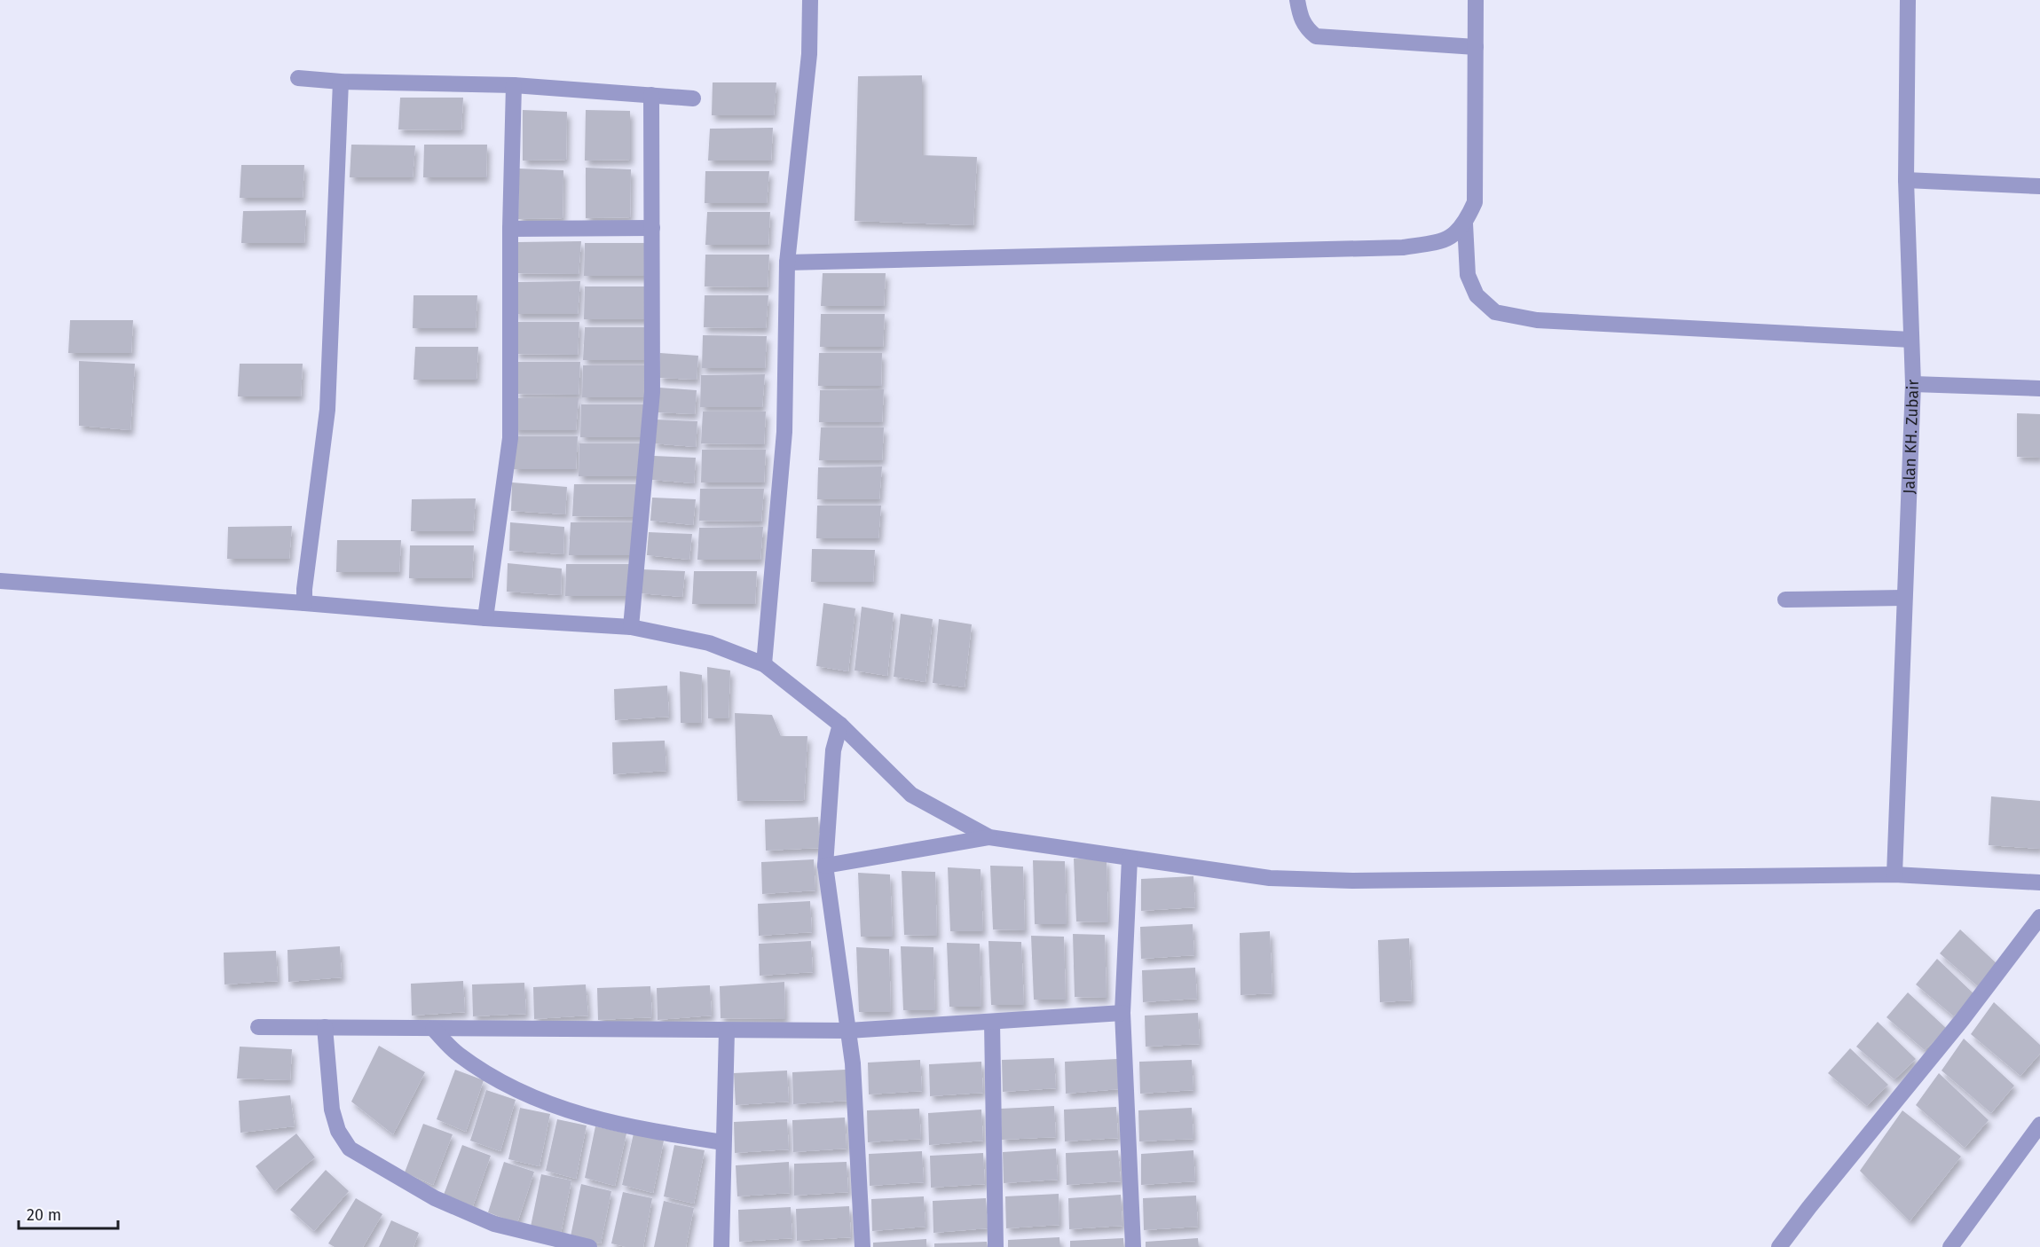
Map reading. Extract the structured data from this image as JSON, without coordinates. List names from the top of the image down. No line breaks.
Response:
{"streets":{"street":["Jalan KH. Zubair"]},"scale_bar":"20 m"}
